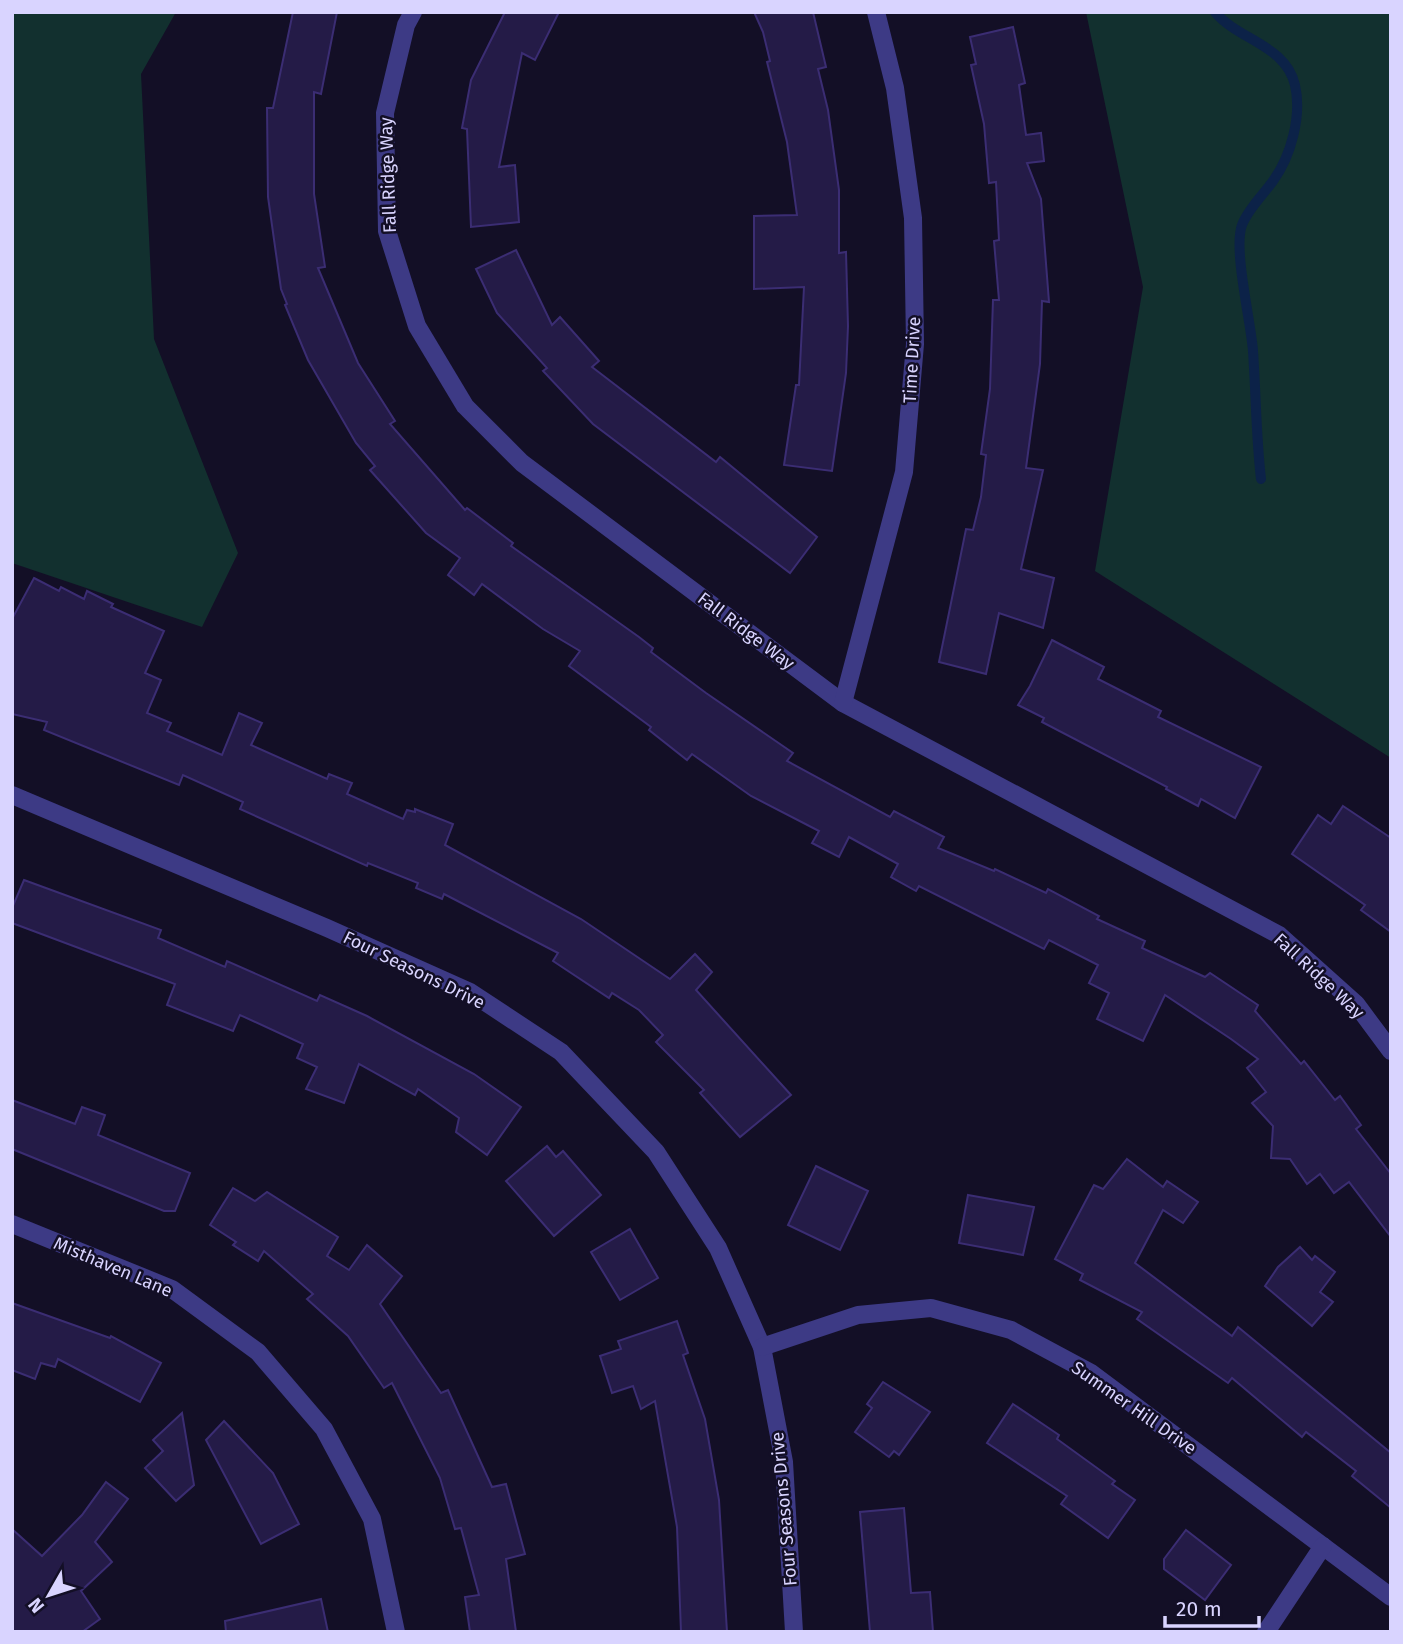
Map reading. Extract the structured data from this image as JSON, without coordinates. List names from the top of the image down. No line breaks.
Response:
{"streets":{"street":["Fall Ridge Way","Time Drive","Four Seasons Drive","Misthaven Lane","Summer Hill Drive"]},"crossings":[["Fall Ridge Way","Time Drive"],["Four Seasons Drive","Summer Hill Drive"]],"scale_bar":"20 m","north":"bottom left"}
